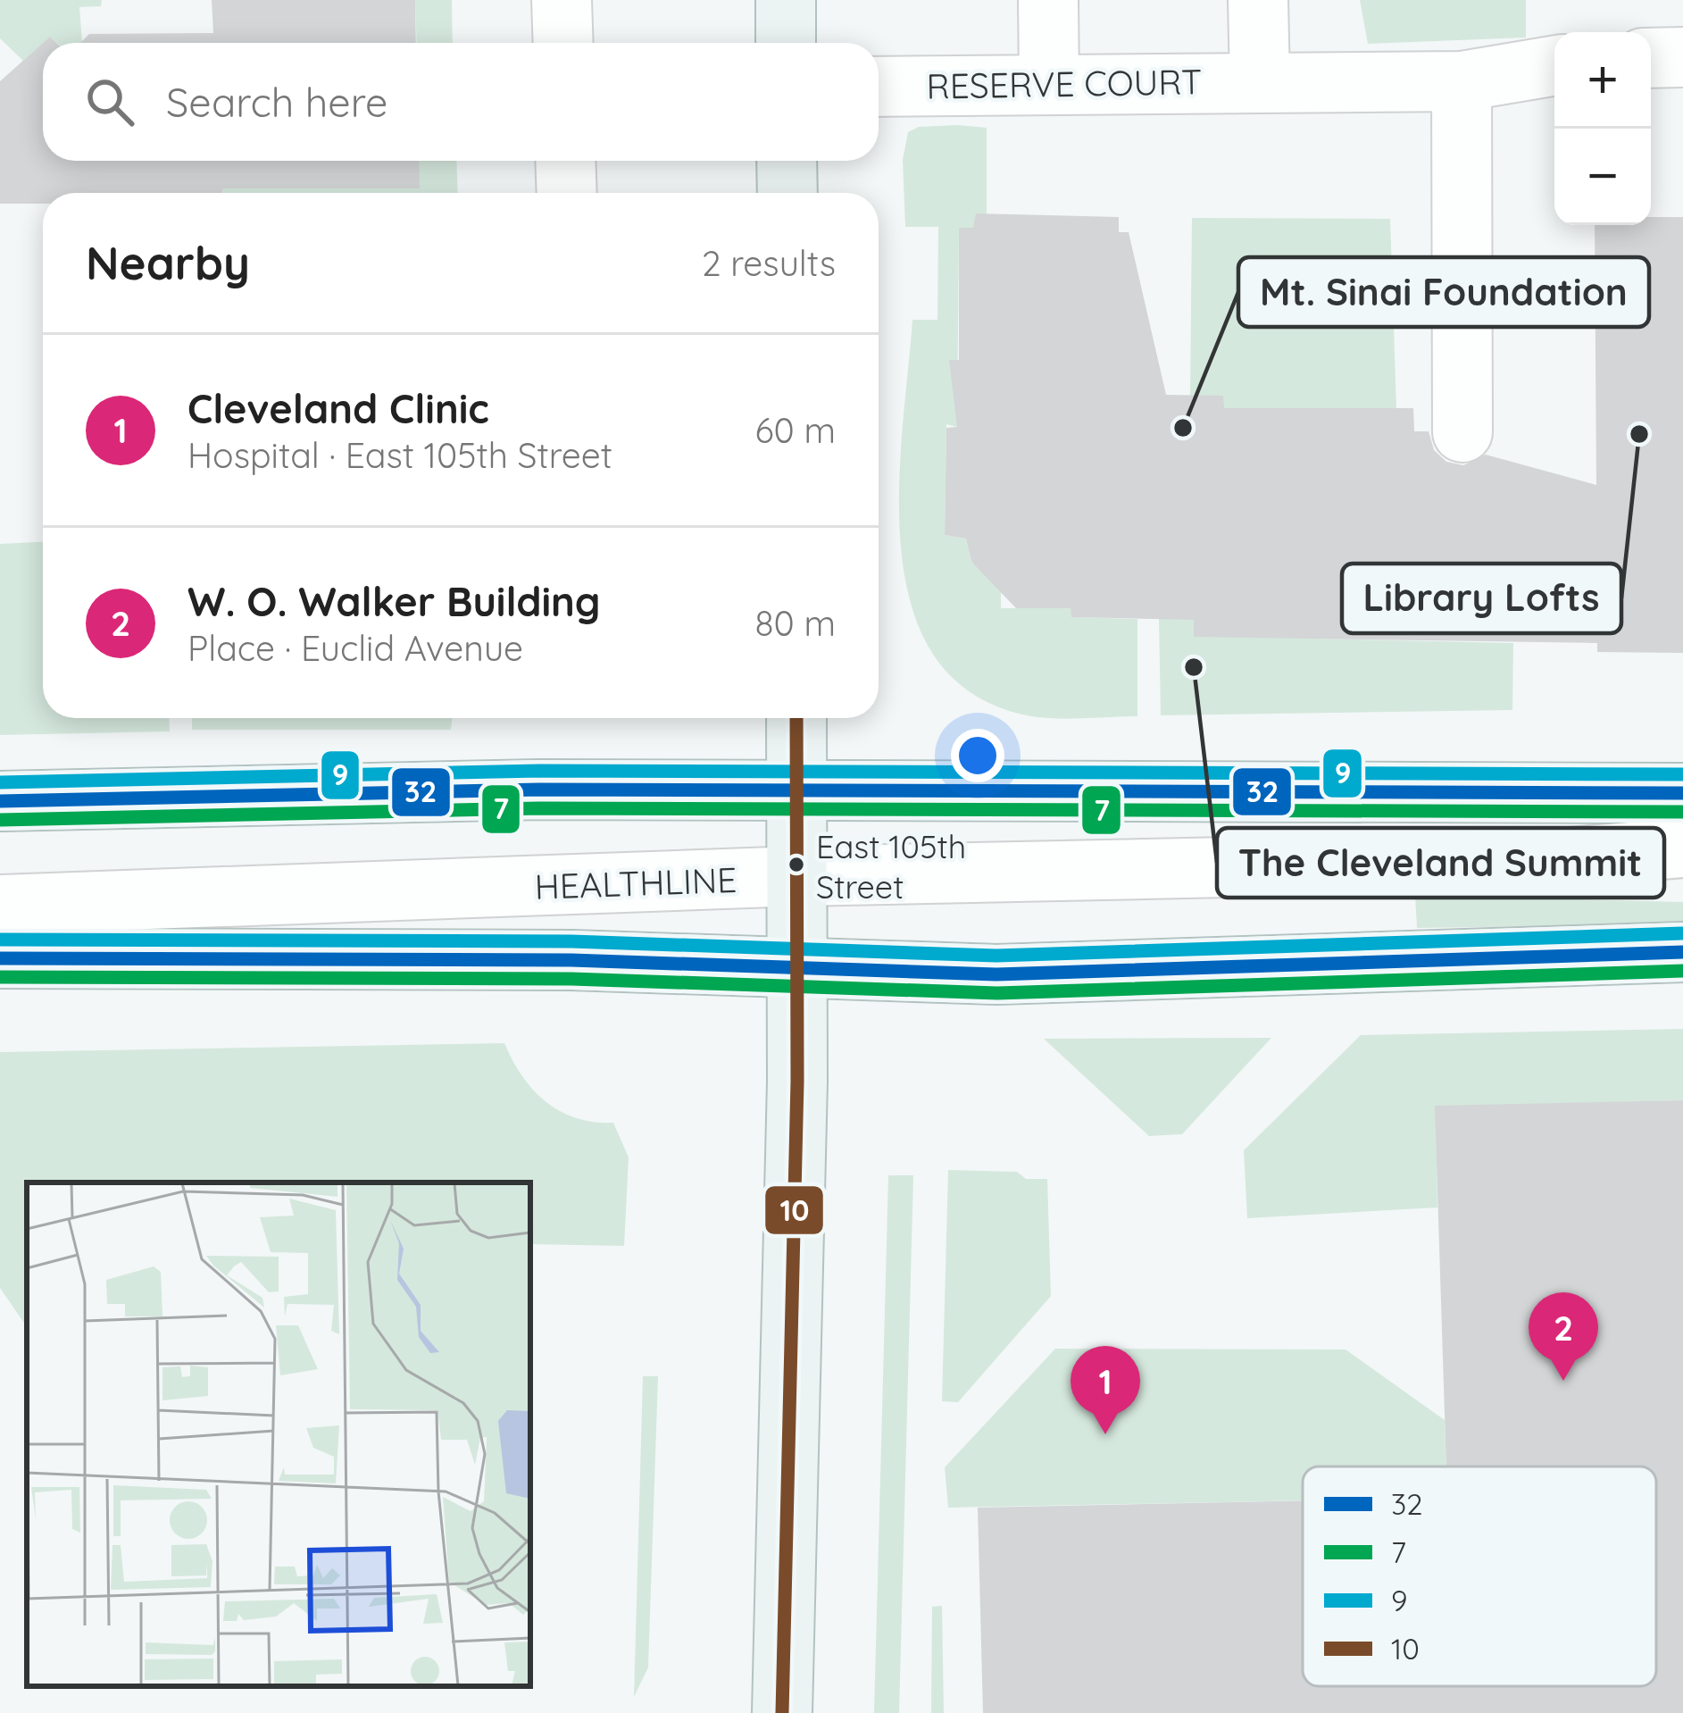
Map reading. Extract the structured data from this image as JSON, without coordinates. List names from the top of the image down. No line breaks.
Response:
{"streets":{"lane":["RESERVE COURT","HEALTHLINE"]},"places":["Mt. Sinai Foundation","Library Lofts","The Cleveland Summit","East 105th Street"],"lines":["transit line 10","transit line 9","transit line 32","transit line 7"],"legend":["32","7","9","10"],"page":{"map_buttons":["+","−"],"search":"Search here","heading":["Nearby","2 results"],"list":[{"mark":"1","name":"Cleveland Clinic","note":"Hospital · East 105th Street","value":"60 m"},{"mark":"2","name":"W. O. Walker Building","note":"Place · Euclid Avenue","value":"80 m"}],"pins":["2","1"]}}
